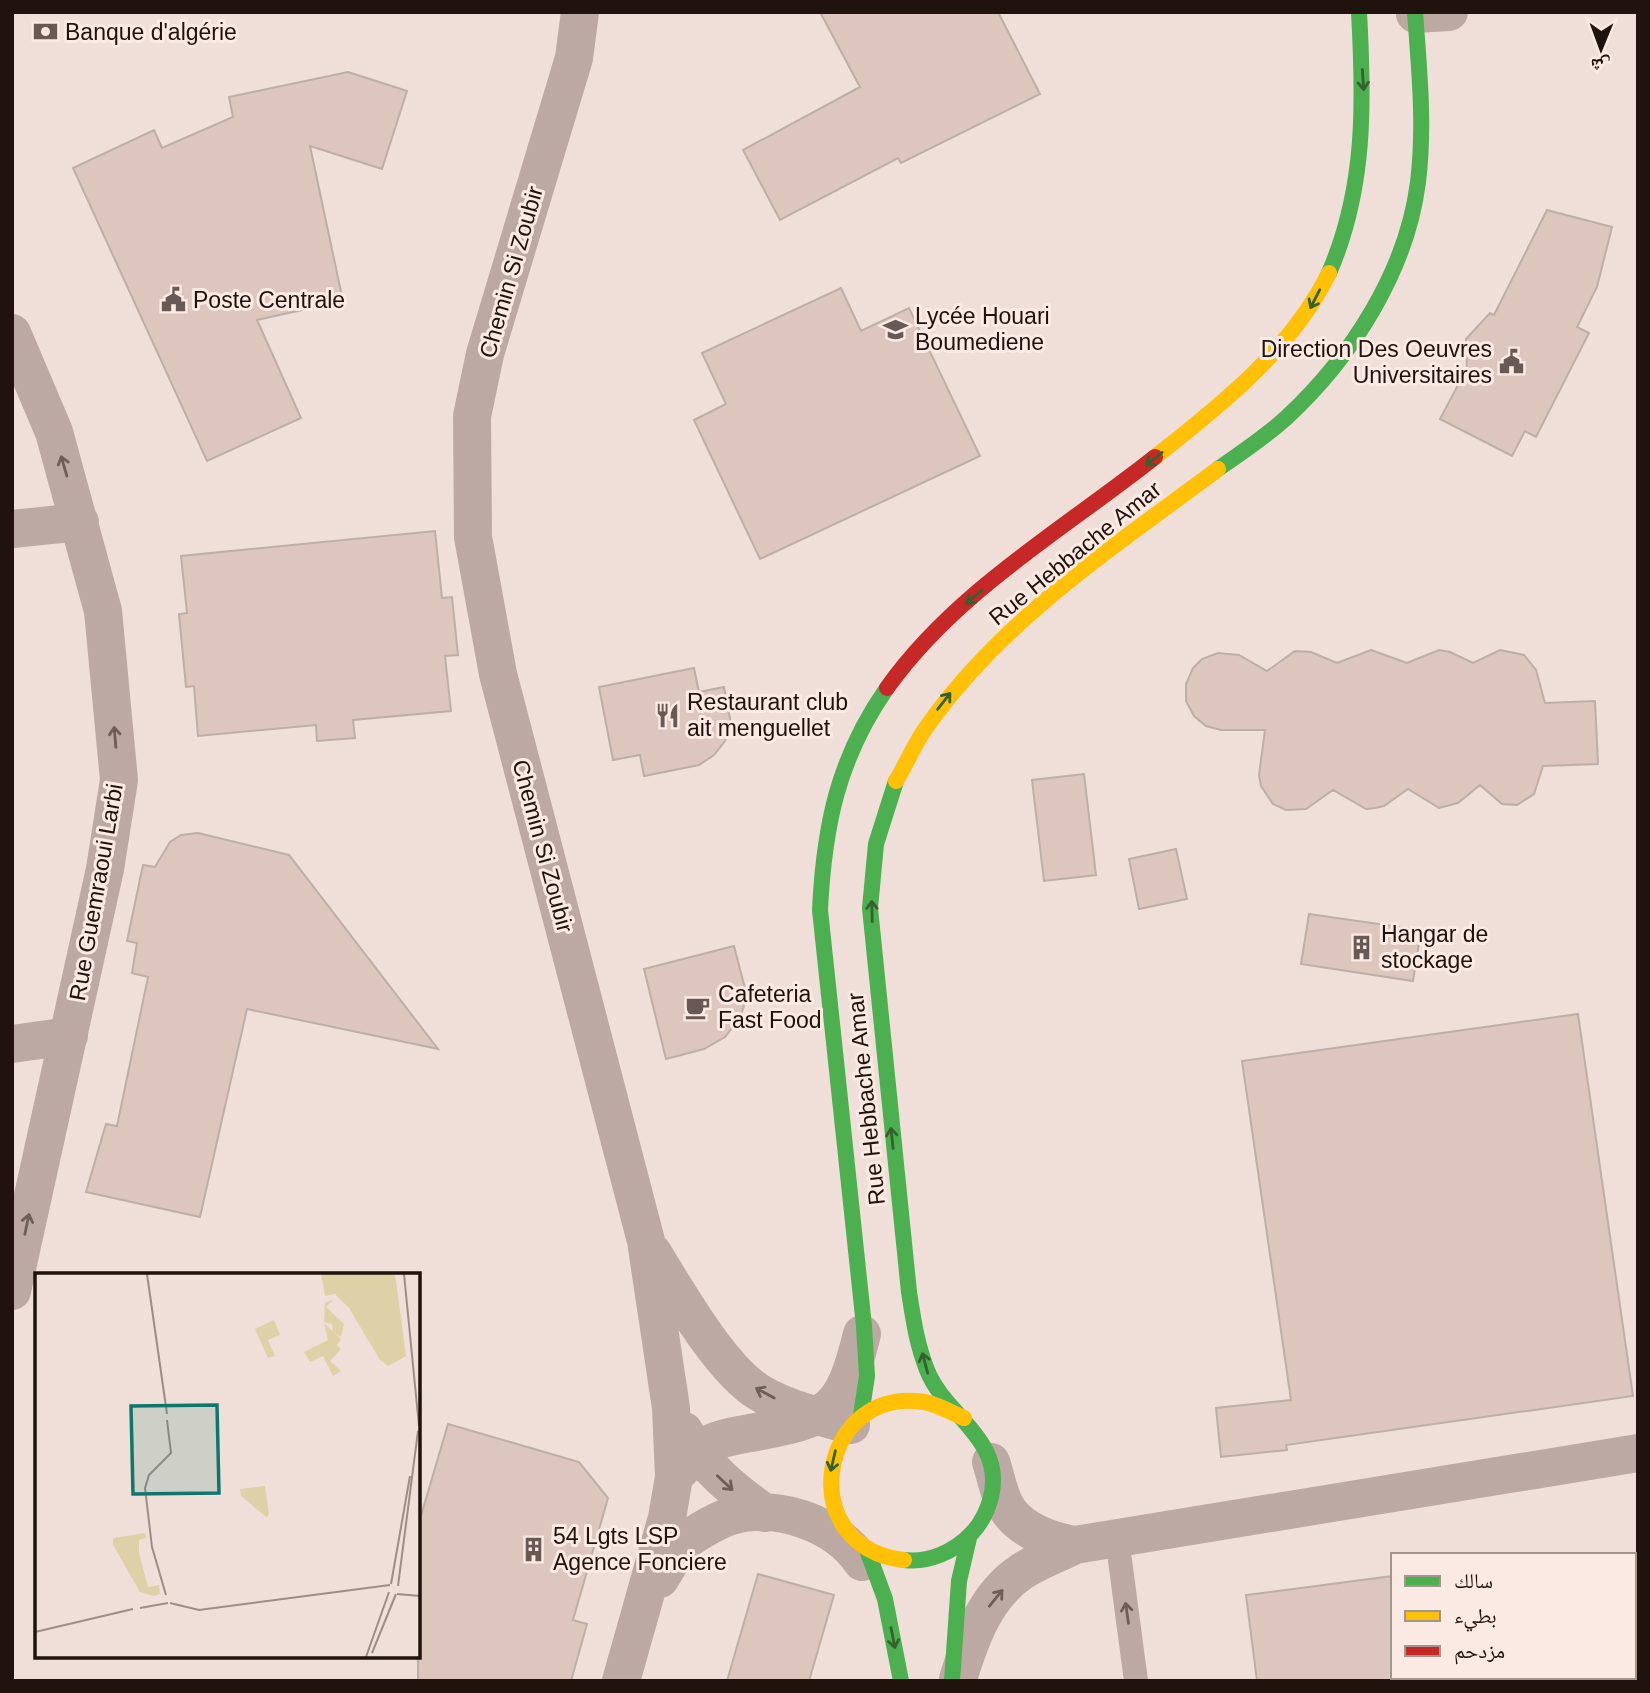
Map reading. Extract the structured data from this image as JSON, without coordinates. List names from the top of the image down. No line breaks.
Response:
{"streets":{"main road":["Rue Hebbache Amar"],"street":["Chemin Si Zoubir","Rue Guemraoui Larbi"]},"one_way":["Rue Guemraoui Larbi"],"places":{"bank":["Banque d'algérie"],"public building":["Poste Centrale","Direction Des Oeuvres Universitaires"],"school or university":["Lycée Houari Boumediene"],"restaurant":["Restaurant club ait menguellet"],"building":["Hangar de stockage","54 Lgts LSP Agence Fonciere"],"cafe":["Cafeteria Fast Food"]},"legend":["سالك","بطيء","مزدحم"],"north":"bottom"}
